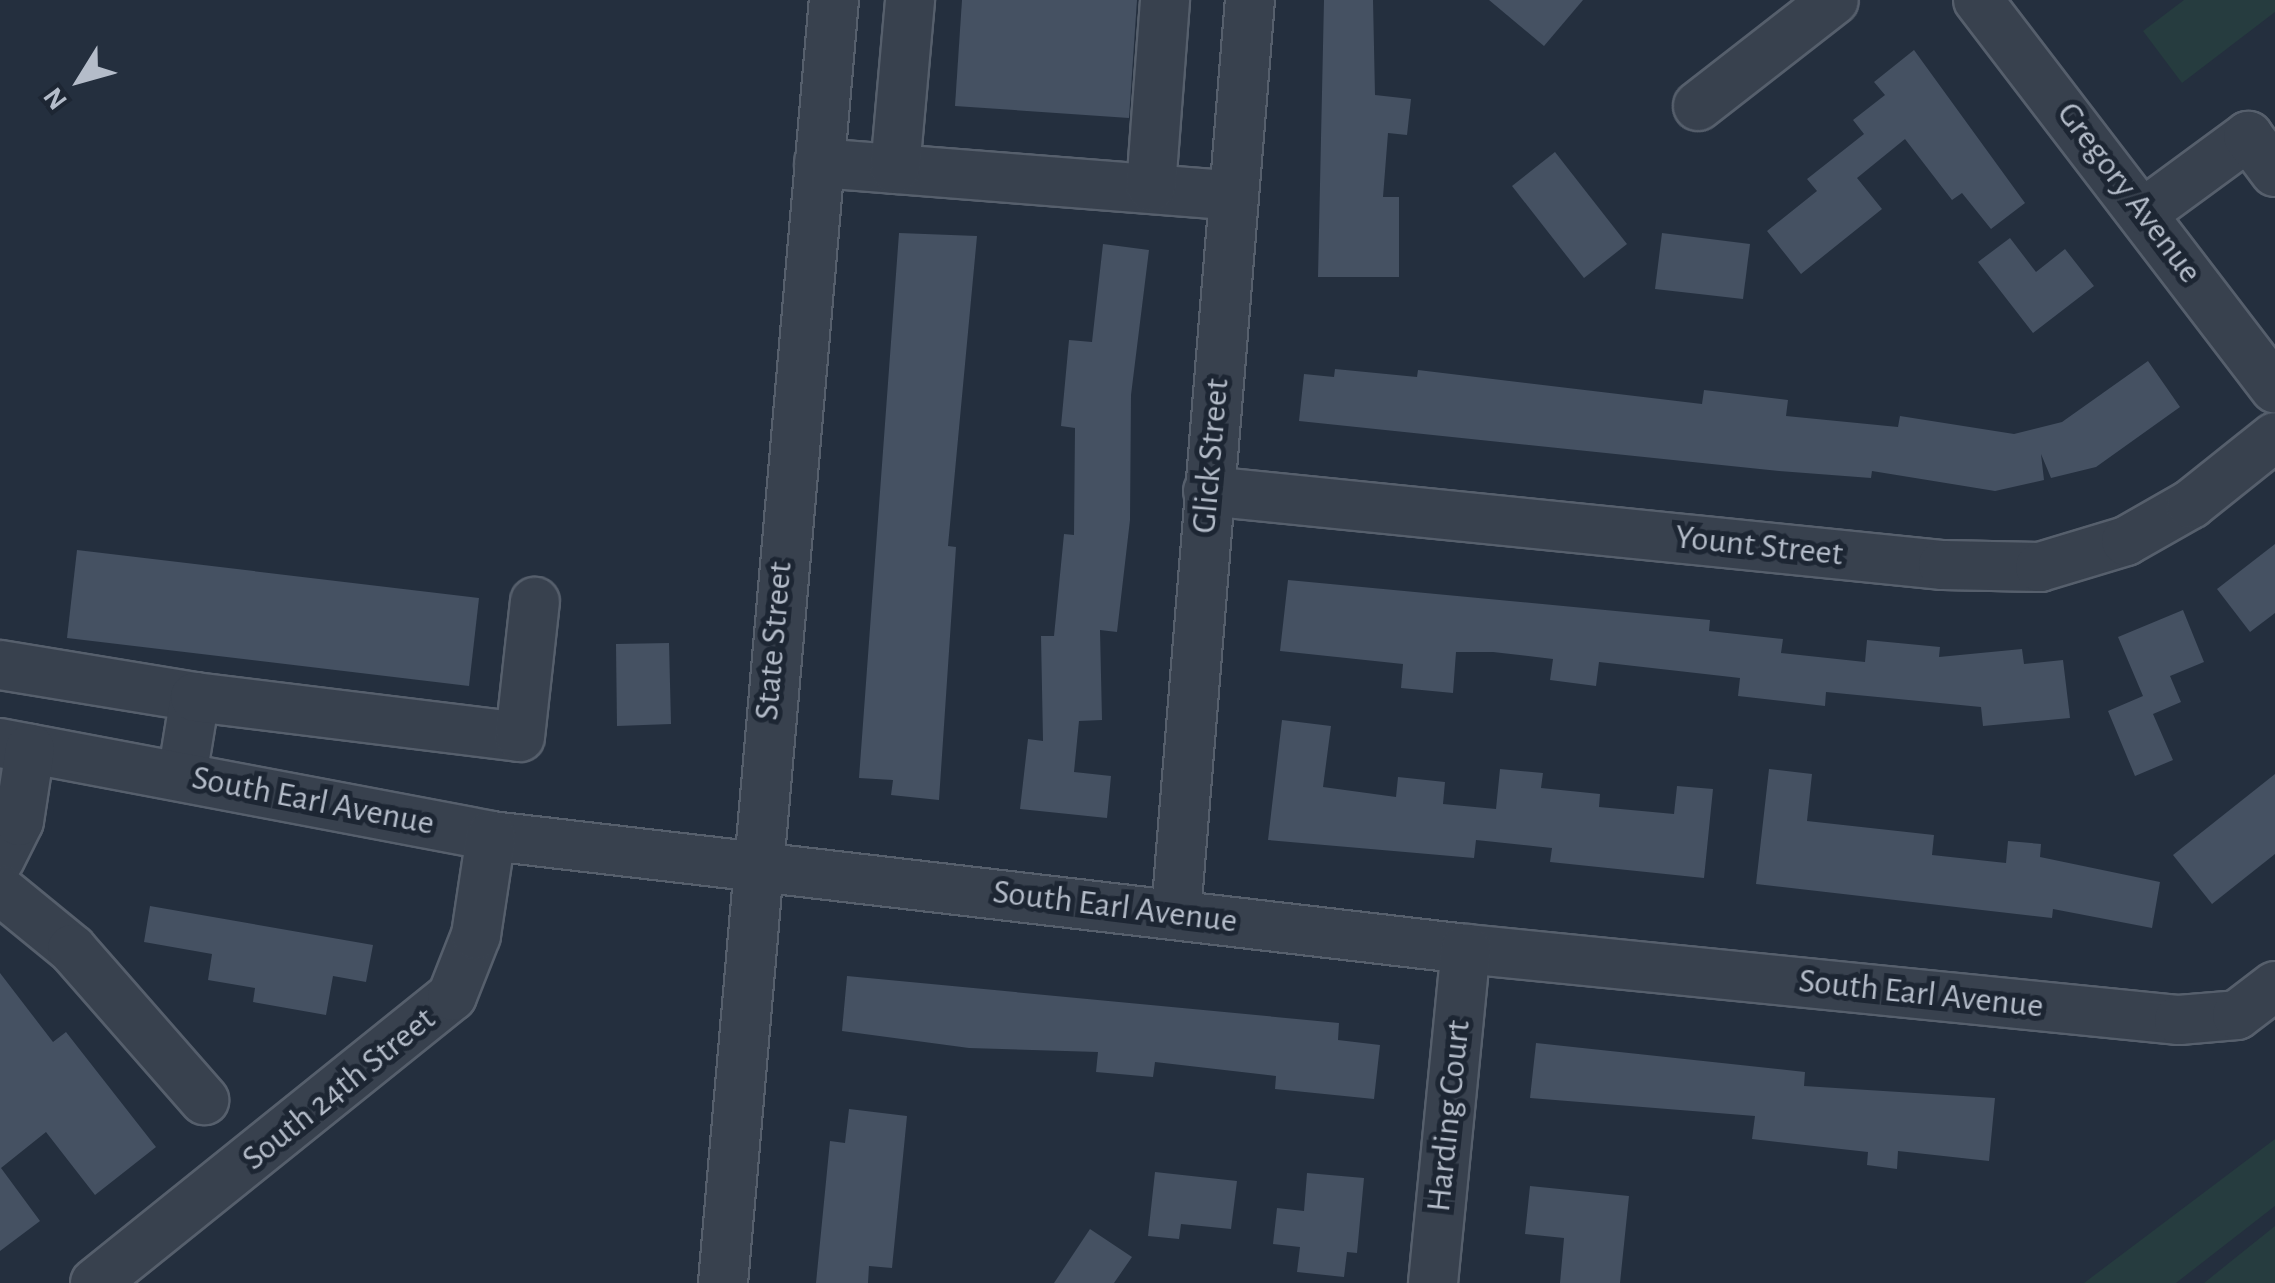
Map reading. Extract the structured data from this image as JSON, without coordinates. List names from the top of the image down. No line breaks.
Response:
{"streets":{"street":["Gregory Avenue","Glick Street","Yount Street","State Street","South Earl Avenue","South 24th Street","Harding Court"]},"crossings":[["Glick Street","Yount Street"],["Glick Street","South Earl Avenue"],["State Street","South Earl Avenue"],["South Earl Avenue","South 24th Street"],["South Earl Avenue","Harding Court"]],"north":"bottom left"}
